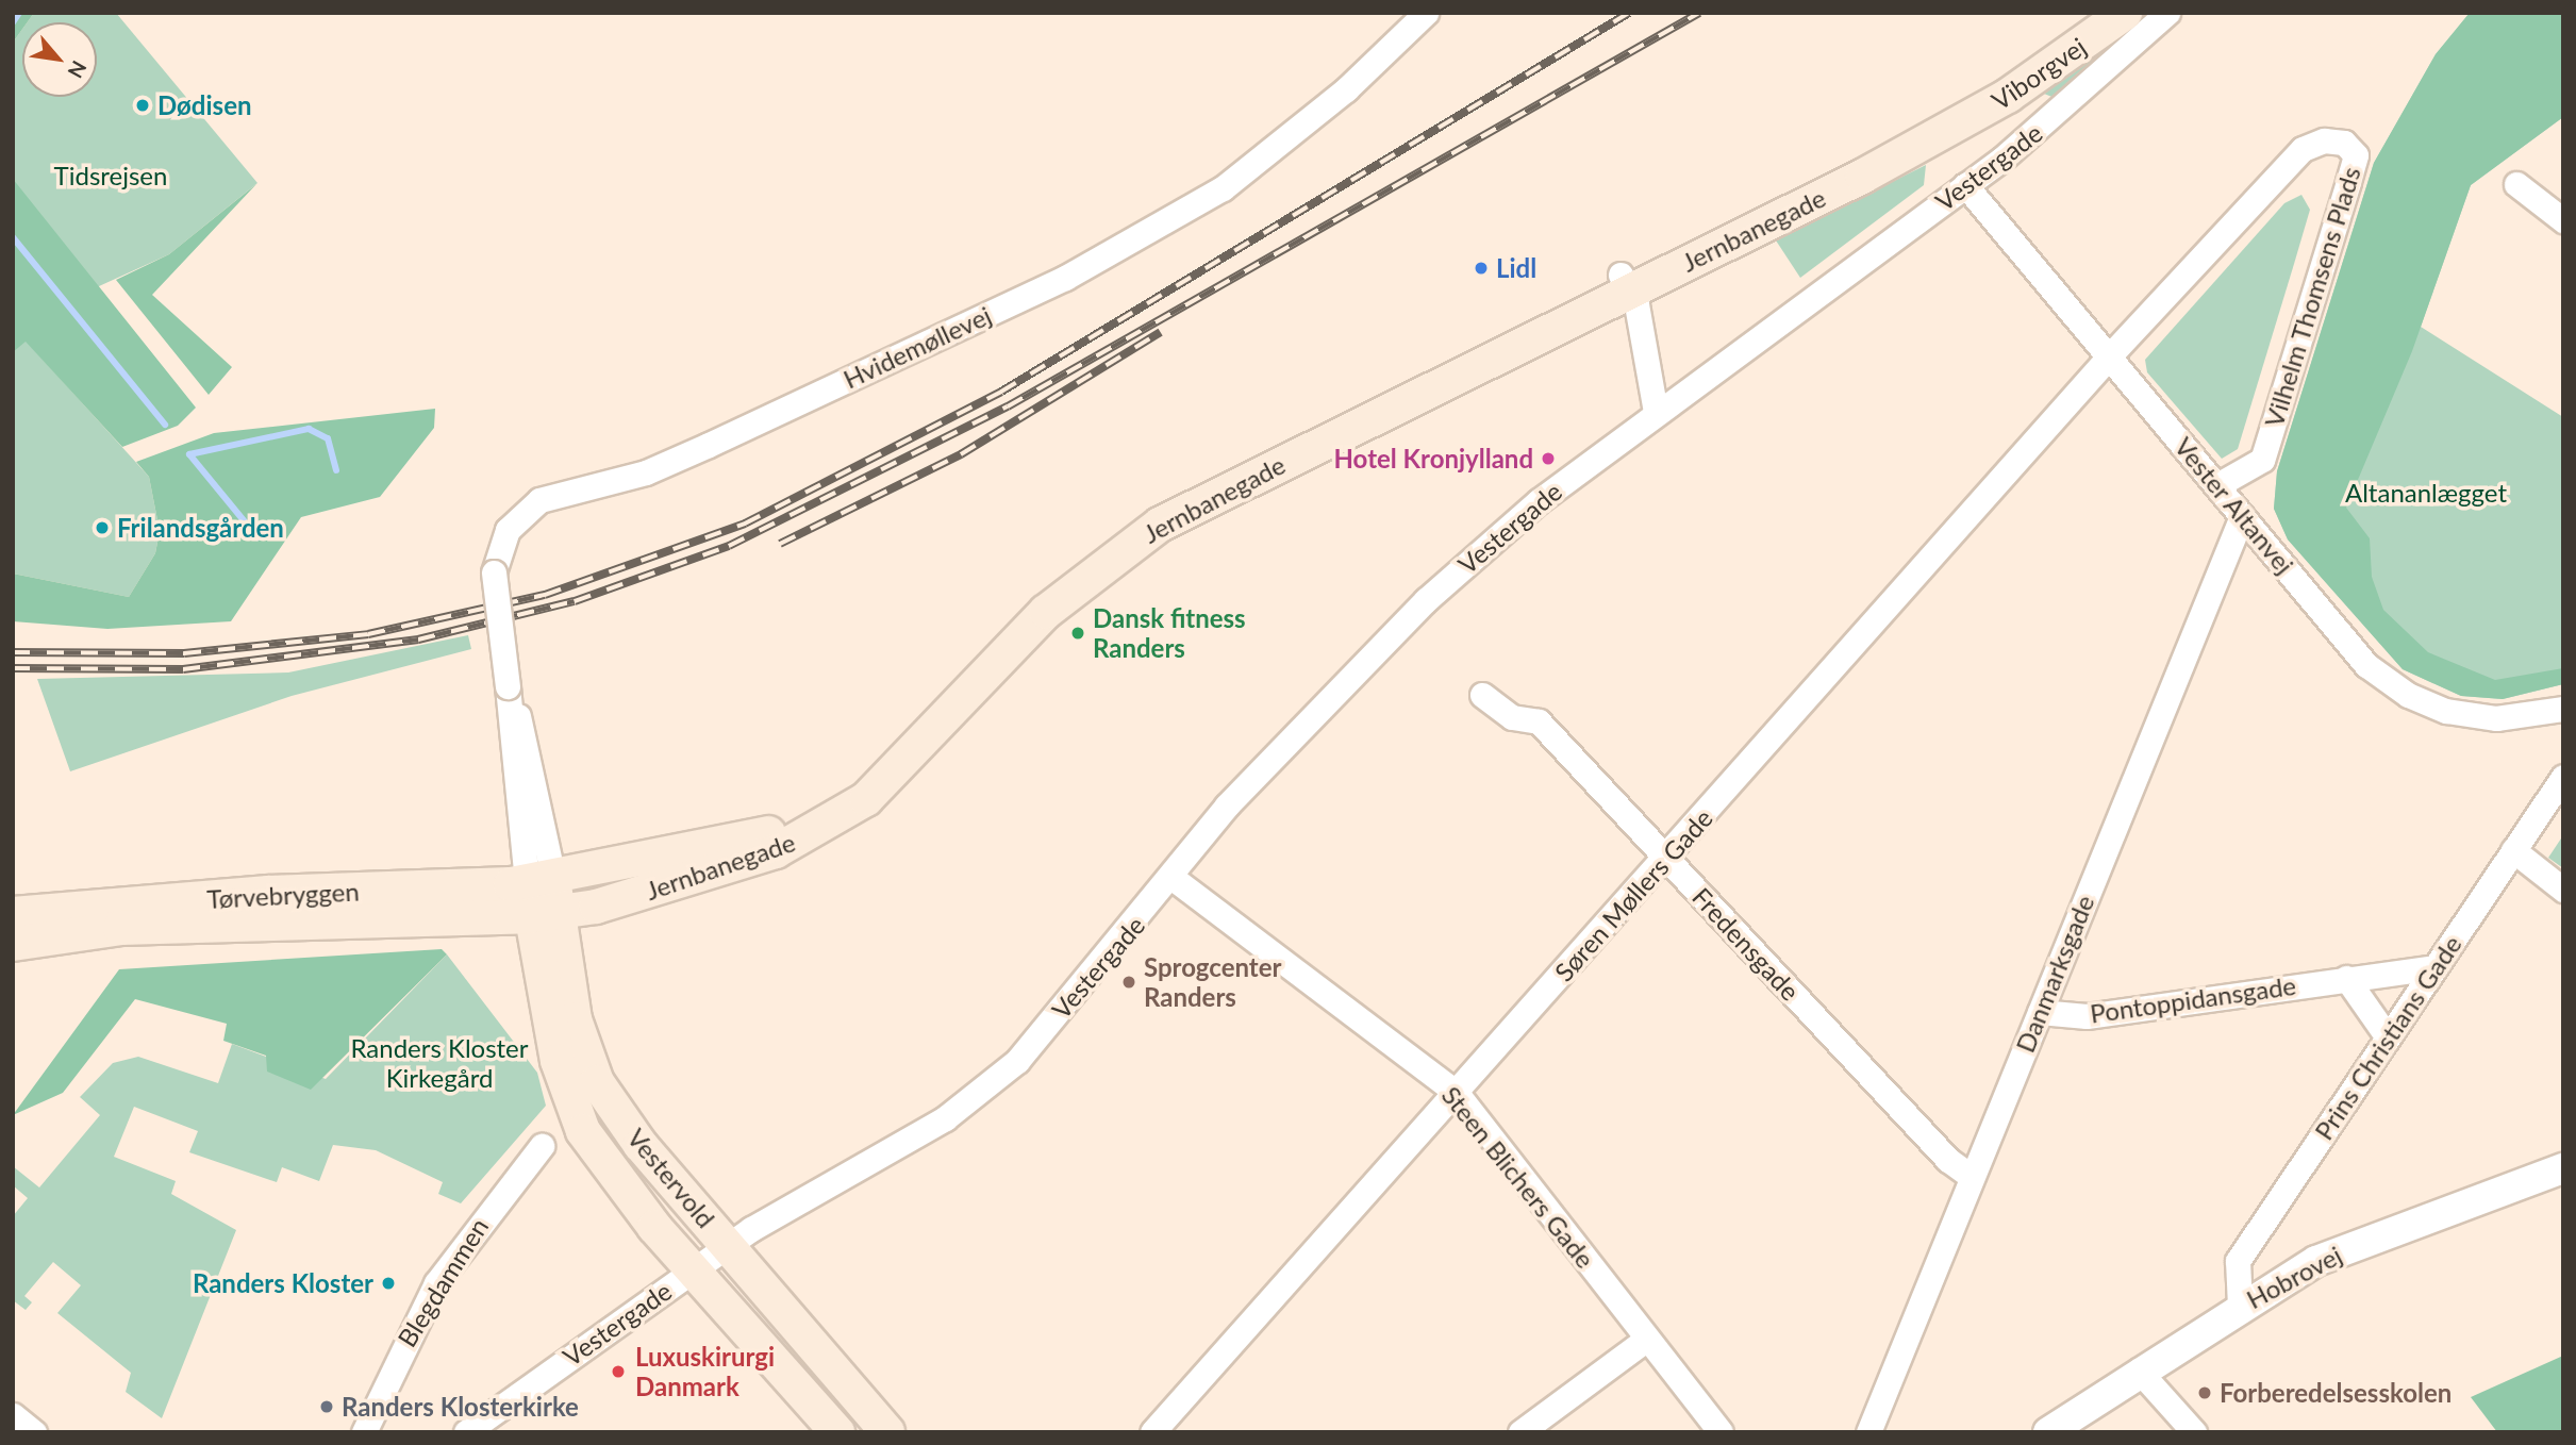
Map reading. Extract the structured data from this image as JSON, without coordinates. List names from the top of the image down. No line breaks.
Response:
{"streets":{"main road":["Viborgvej","Jernbanegade","Tørvebryggen","Vestervold"],"street":["Vestergade","Vilhelm Thomsens Plads","Hvidemøllevej","Vester Altanvej","Søren Møllers Gade","Fredensgade","Danmarksgade","Pontoppidansgade","Prins Christians Gade","Steen Blichers Gade","Hobrovej","Blegdammen"]},"crossings":[["Viborgvej","Jernbanegade"],["Vestergade","Vester Altanvej"],["Vestergade","Steen Blichers Gade"],["Vestergade","Vestervold"],["Jernbanegade","Hvidemøllevej"],["Jernbanegade","Tørvebryggen"],["Jernbanegade","Vestervold"],["Vilhelm Thomsens Plads","Vester Altanvej"],["Vilhelm Thomsens Plads","Søren Møllers Gade"],["Hvidemøllevej","Tørvebryggen"],["Hvidemøllevej","Vestervold"],["Vester Altanvej","Søren Møllers Gade"],["Vester Altanvej","Danmarksgade"],["Tørvebryggen","Vestervold"],["Søren Møllers Gade","Fredensgade"],["Søren Møllers Gade","Steen Blichers Gade"],["Fredensgade","Danmarksgade"],["Danmarksgade","Pontoppidansgade"],["Pontoppidansgade","Prins Christians Gade"],["Prins Christians Gade","Hobrovej"]],"parks":["Tidsrejsen","Altananlægget","Randers Kloster Kirkegård"],"places":["Dødisen","Lidl","Hotel Kronjylland","Frilandsgården","Dansk fitness Randers","Sprogcenter Randers","Randers Kloster","Luxuskirurgi Danmark","Forberedelsesskolen","Randers Klosterkirke"],"north":"bottom right"}
